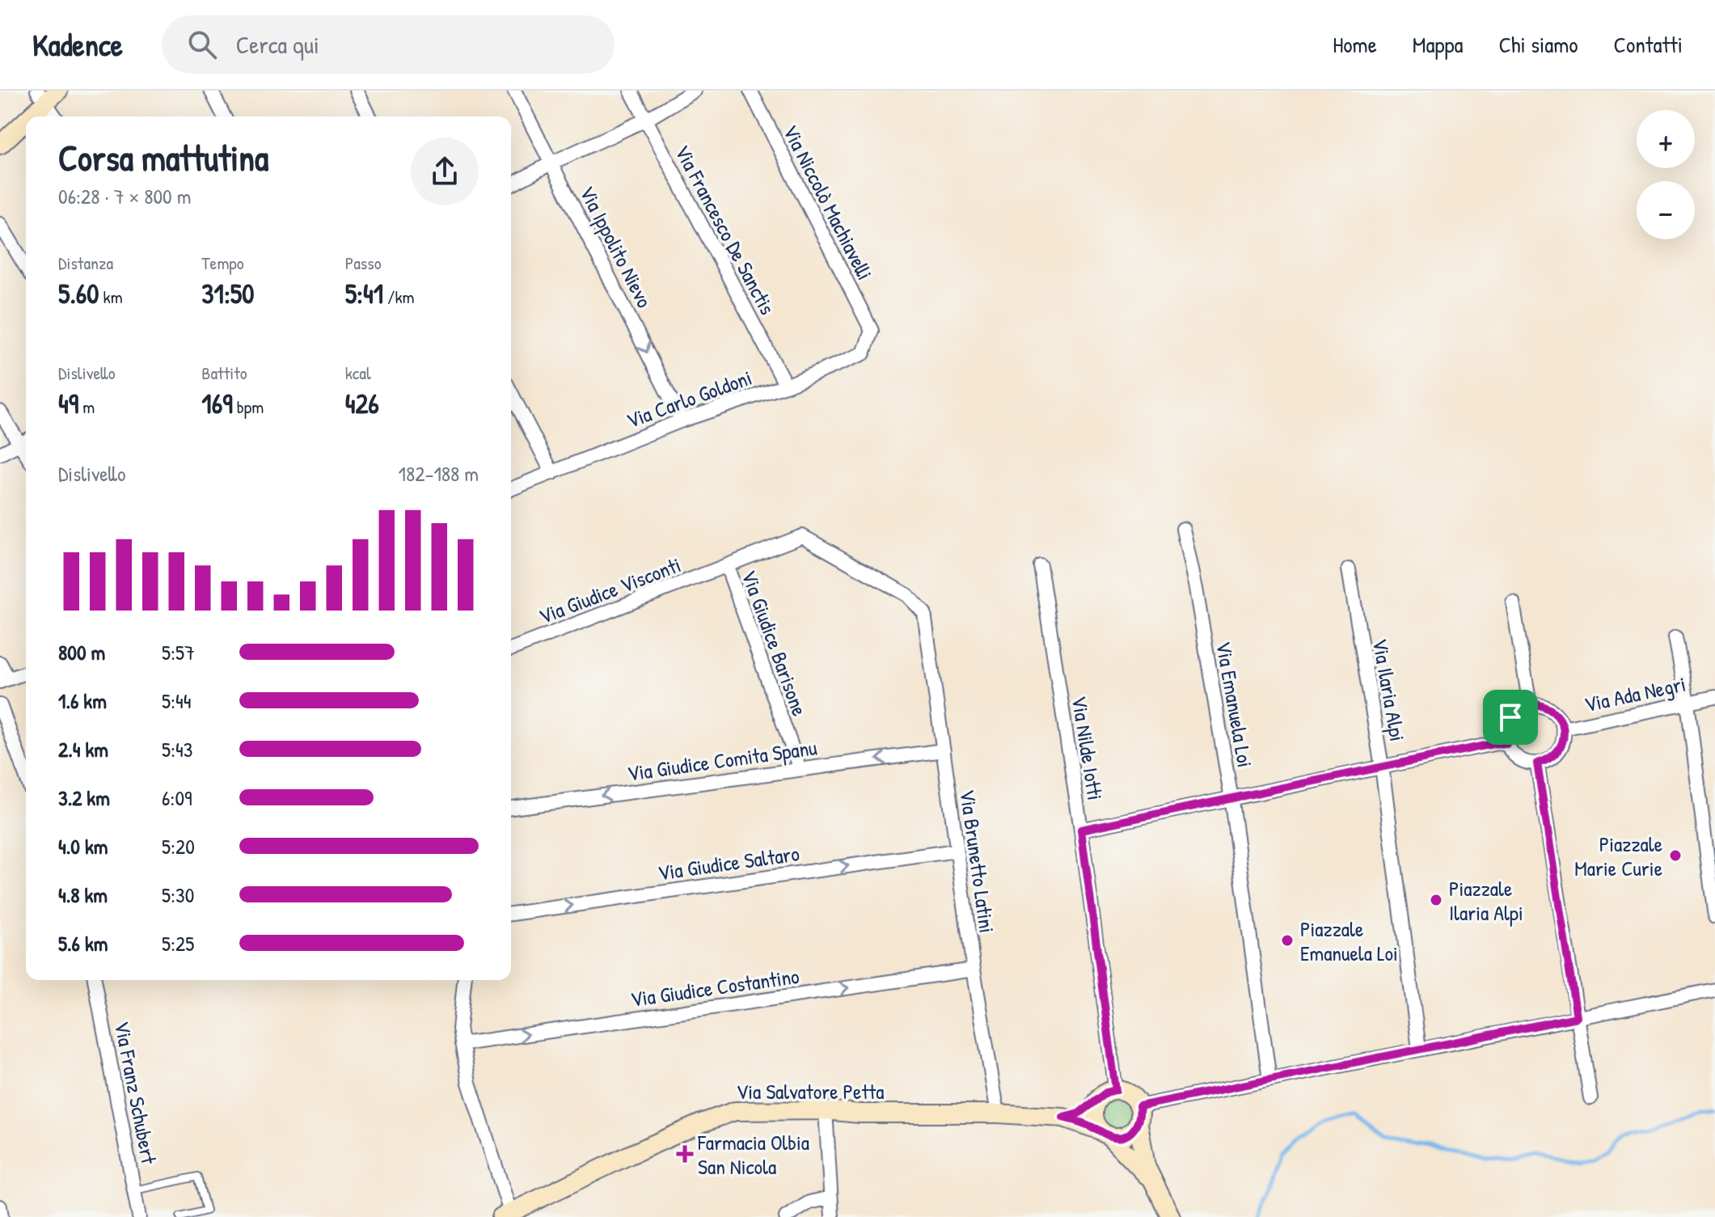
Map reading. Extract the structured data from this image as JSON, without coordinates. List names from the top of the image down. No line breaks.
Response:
{"streets":{"street":["Via Niccolò Machiavelli","Via Francesco De Sanctis","Via Ippolito Nievo","Via Carlo Goldoni","Via Giudice Visconti","Via Giudice Barisone","Via Ilaria Alpi","Via Ada Negri","Via Emanuela Loi","Via Nilde Iotti","Via Giudice Comita Spanu","Via Brunetto Latini","Via Giudice Saltaro","Via Giudice Costantino","Via Salvatore Petta","Via Franz Schubert"]},"crossings":[["Via Niccolò Machiavelli","Via Carlo Goldoni"],["Via Francesco De Sanctis","Via Carlo Goldoni"],["Via Ippolito Nievo","Via Carlo Goldoni"],["Via Giudice Visconti","Via Giudice Barisone"],["Via Giudice Visconti","Via Brunetto Latini"],["Via Giudice Barisone","Via Giudice Comita Spanu"],["Via Nilde Iotti","Via Salvatore Petta"],["Via Giudice Comita Spanu","Via Brunetto Latini"],["Via Brunetto Latini","Via Giudice Saltaro"],["Via Brunetto Latini","Via Giudice Costantino"],["Via Brunetto Latini","Via Salvatore Petta"]],"one_way":["Via Ippolito Nievo","Via Giudice Comita Spanu","Via Giudice Saltaro","Via Giudice Costantino"],"places":{"other":["Piazzale Marie Curie","Piazzale Ilaria Alpi","Piazzale Emanuela Loi"],"health":["Farmacia Olbia San Nicola"]},"page":{"header":"Kadence","search":"Cerca qui","nav":["Home","Mappa","Chi siamo","Contatti"],"map_buttons":["+","−"],"heading":["Corsa mattutina","06:28 · 7 × 800 m"],"stats":[["Distanza","5.60 km"],["Tempo","31:50"],["Passo","5:41 /km"],["Dislivello","49 m"],["Battito","169 bpm"],["kcal","426"]],"chart":["Dislivello","182–188 m"],"list":[{"name":"800 m","note":"5:57"},{"name":"1.6 km","note":"5:44"},{"name":"2.4 km","note":"5:43"},{"name":"3.2 km","note":"6:09"},{"name":"4.0 km","note":"5:20"},{"name":"4.8 km","note":"5:30"},{"name":"5.6 km","note":"5:25"}]}}
